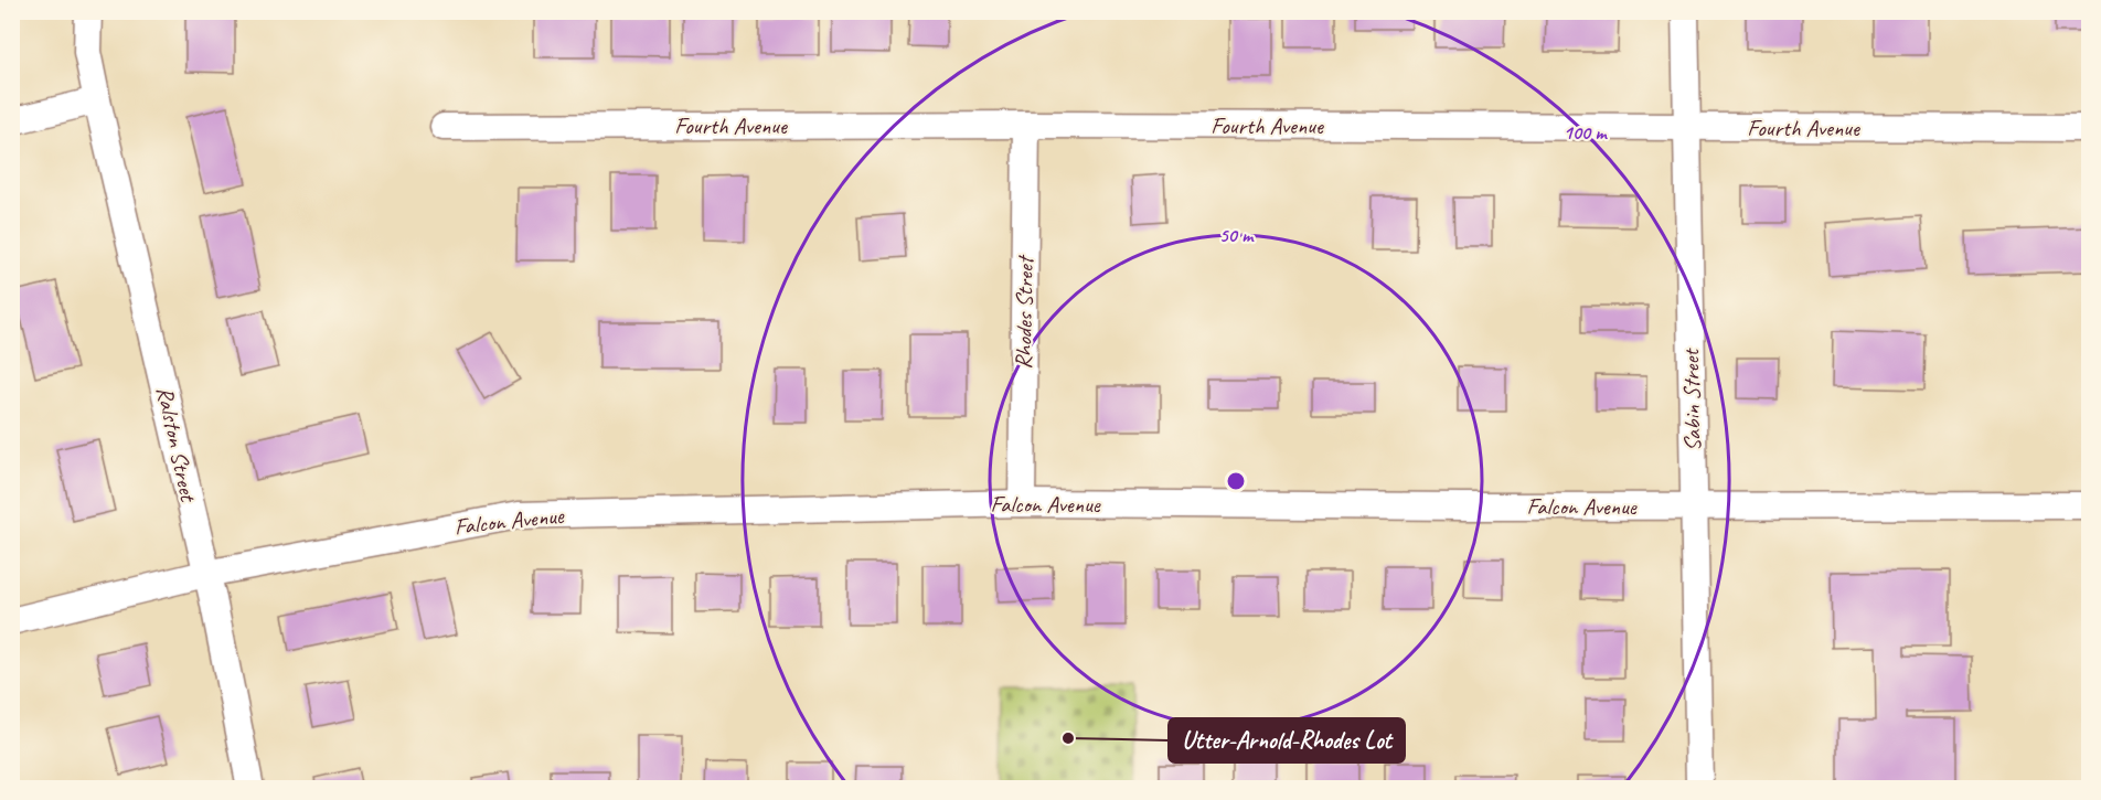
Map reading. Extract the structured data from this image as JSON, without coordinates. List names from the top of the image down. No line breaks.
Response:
{"streets":{"street":["Fourth Avenue","Rhodes Street","Sabin Street","Ralston Street","Falcon Avenue"]},"crossings":[["Fourth Avenue","Rhodes Street"],["Fourth Avenue","Sabin Street"],["Rhodes Street","Falcon Avenue"],["Sabin Street","Falcon Avenue"],["Ralston Street","Falcon Avenue"]],"places":["Utter-Arnold-Rhodes Lot"],"rings":["100 m","50 m"]}
